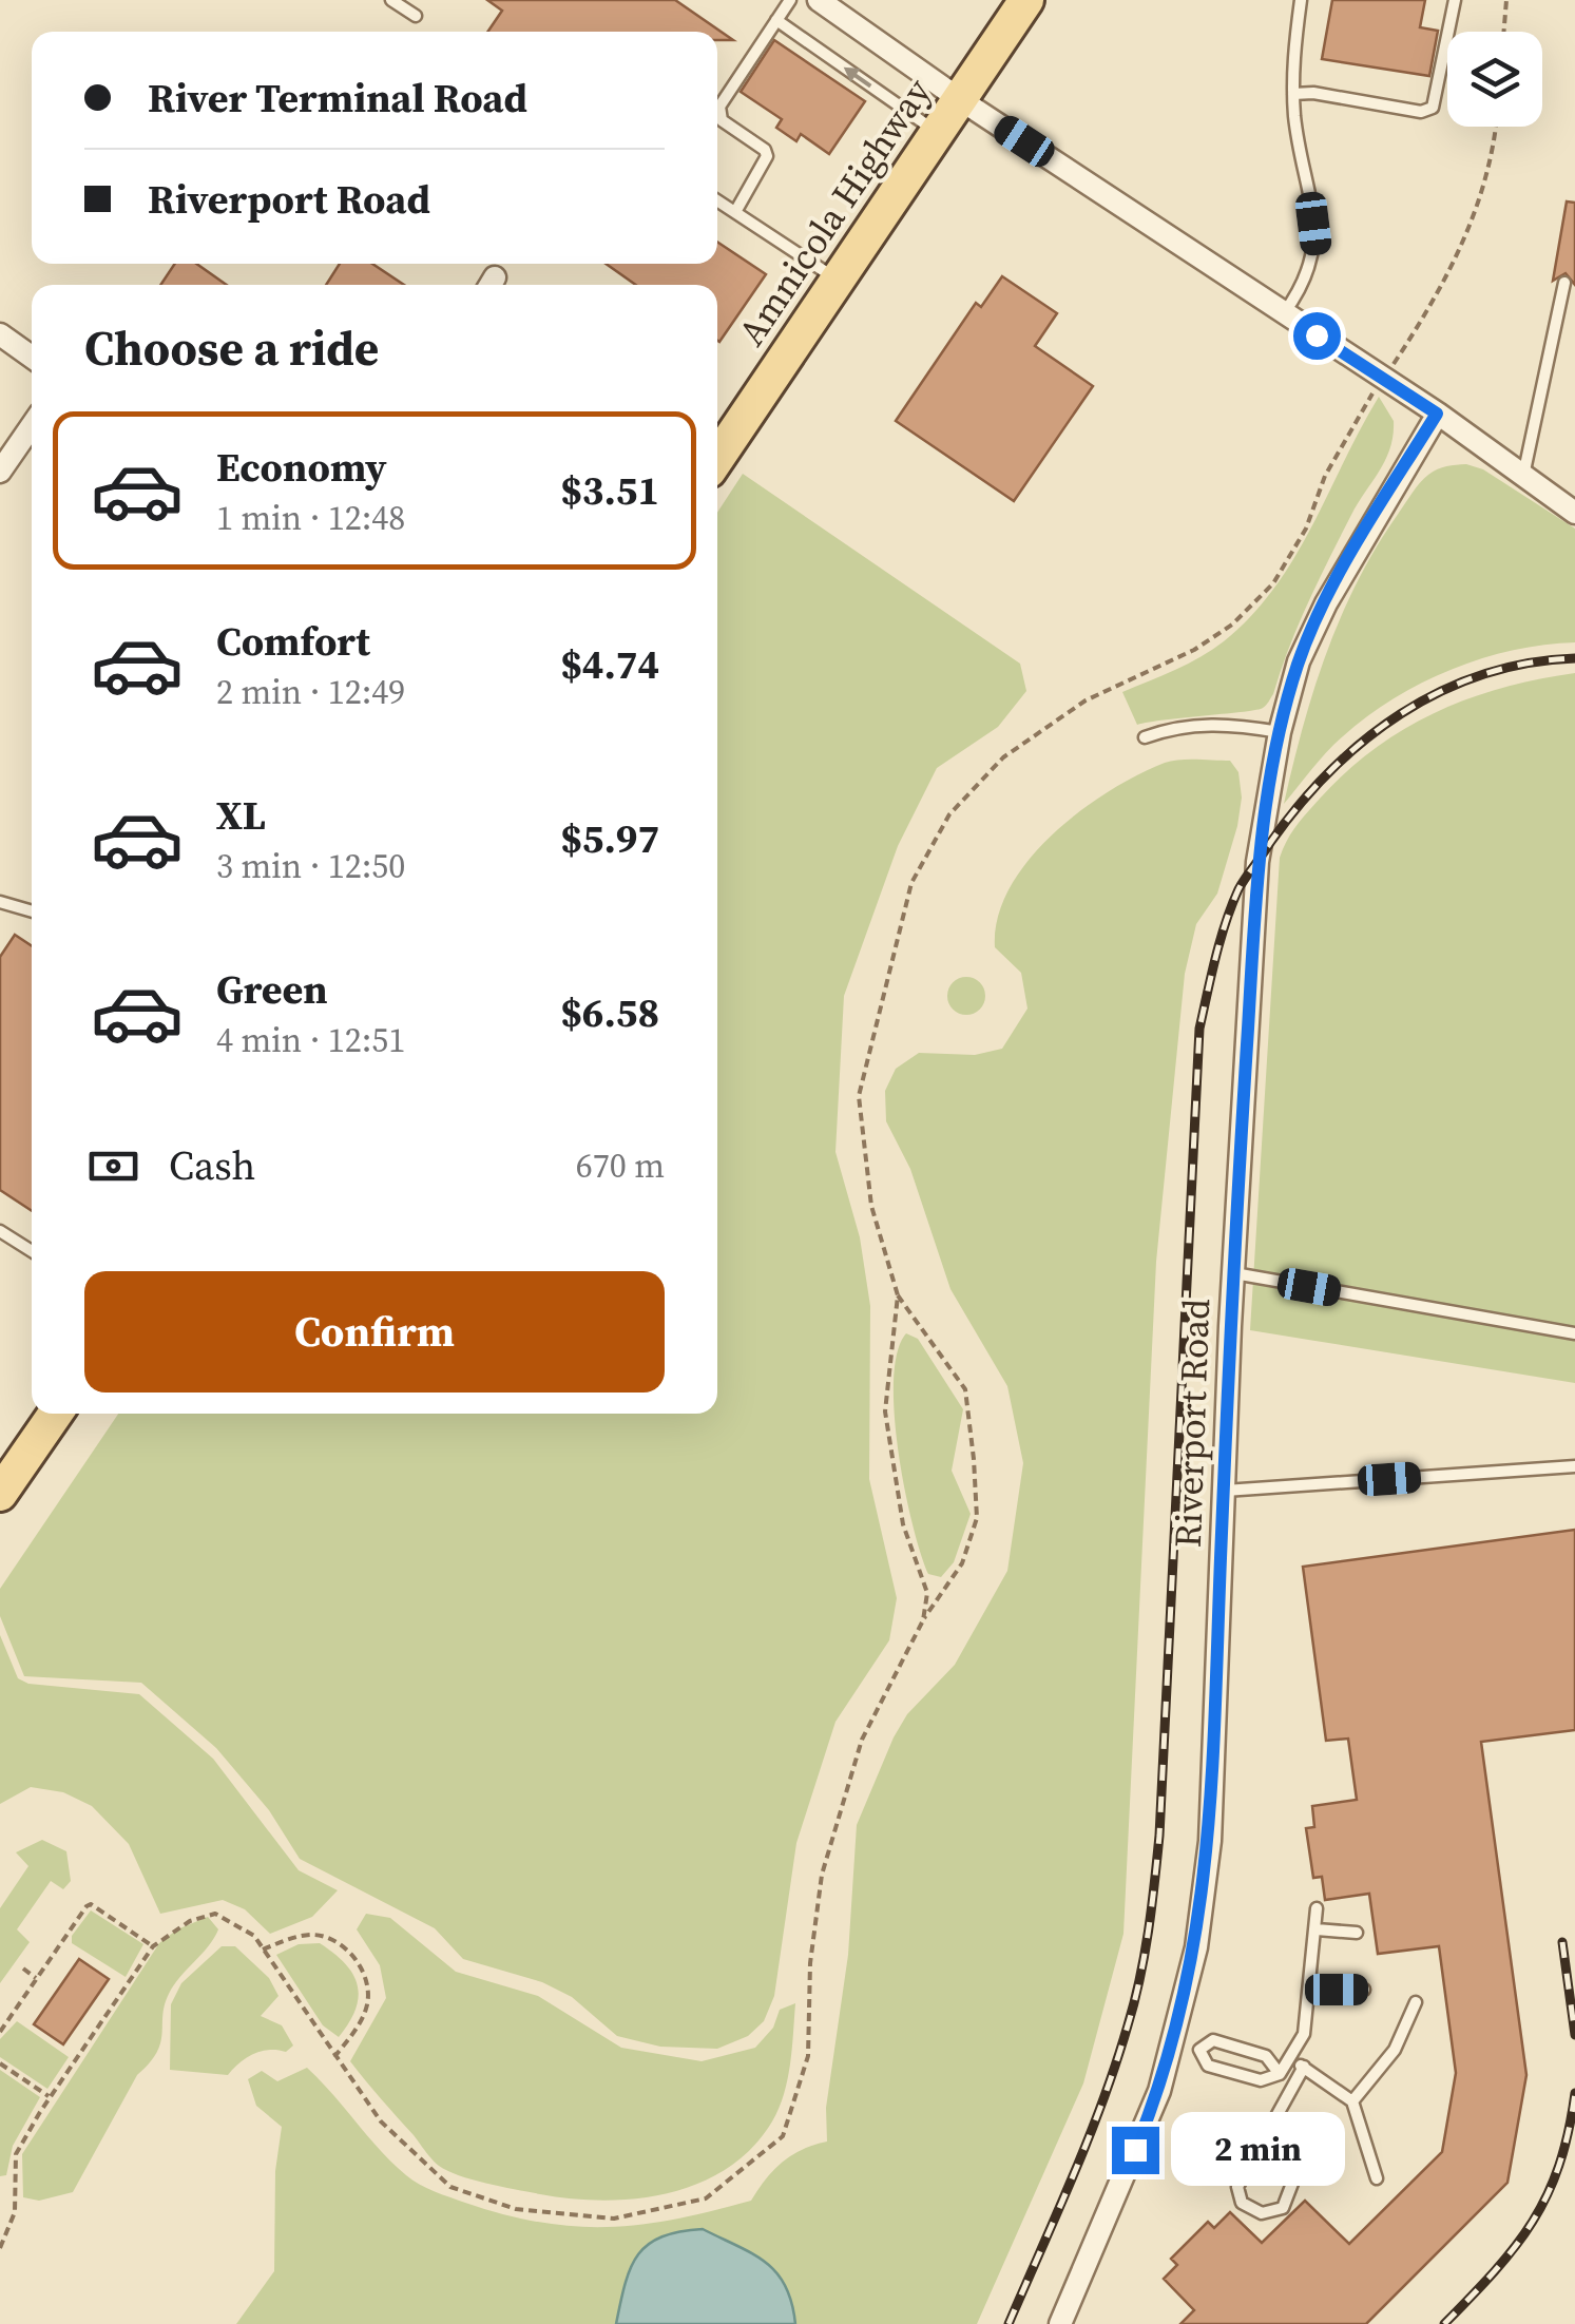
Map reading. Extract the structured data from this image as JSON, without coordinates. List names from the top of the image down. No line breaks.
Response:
{"streets":{"main road":["Amnicola Highway"],"street":["Riverport Road"]},"page":{"banner":["River Terminal Road","Riverport Road"],"heading":"Choose a ride","list":[{"name":"Economy","note":"1 min · 12:48","value":"$3.51"},{"name":"Comfort","note":"2 min · 12:49","value":"$4.74"},{"name":"XL","note":"3 min · 12:50","value":"$5.97"},{"name":"Green","note":"4 min · 12:51","value":"$6.58"}],"pay":["Cash","670 m"],"buttons":"Confirm","bubble":"2 min"}}
